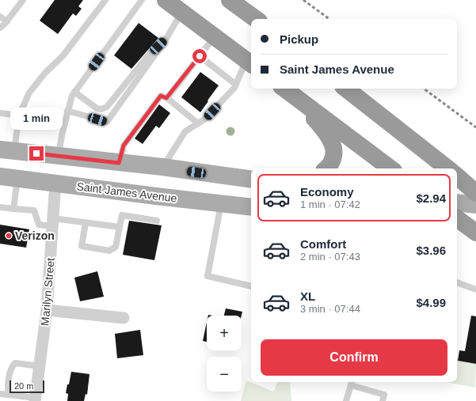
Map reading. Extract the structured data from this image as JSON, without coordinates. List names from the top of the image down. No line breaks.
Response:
{"streets":{"main road":["Saint James Avenue"],"street":["Marilyn Street"]},"crossings":[["Saint James Avenue","Marilyn Street"]],"places":["Verizon"],"scale_bar":"20 m","page":{"banner":["Pickup","Saint James Avenue"],"bubble":"1 min","list":[{"name":"Economy","note":"1 min · 07:42","value":"$2.94"},{"name":"Comfort","note":"2 min · 07:43","value":"$3.96"},{"name":"XL","note":"3 min · 07:44","value":"$4.99"}],"map_buttons":["+","−"],"buttons":"Confirm","scale":"20 m"}}
